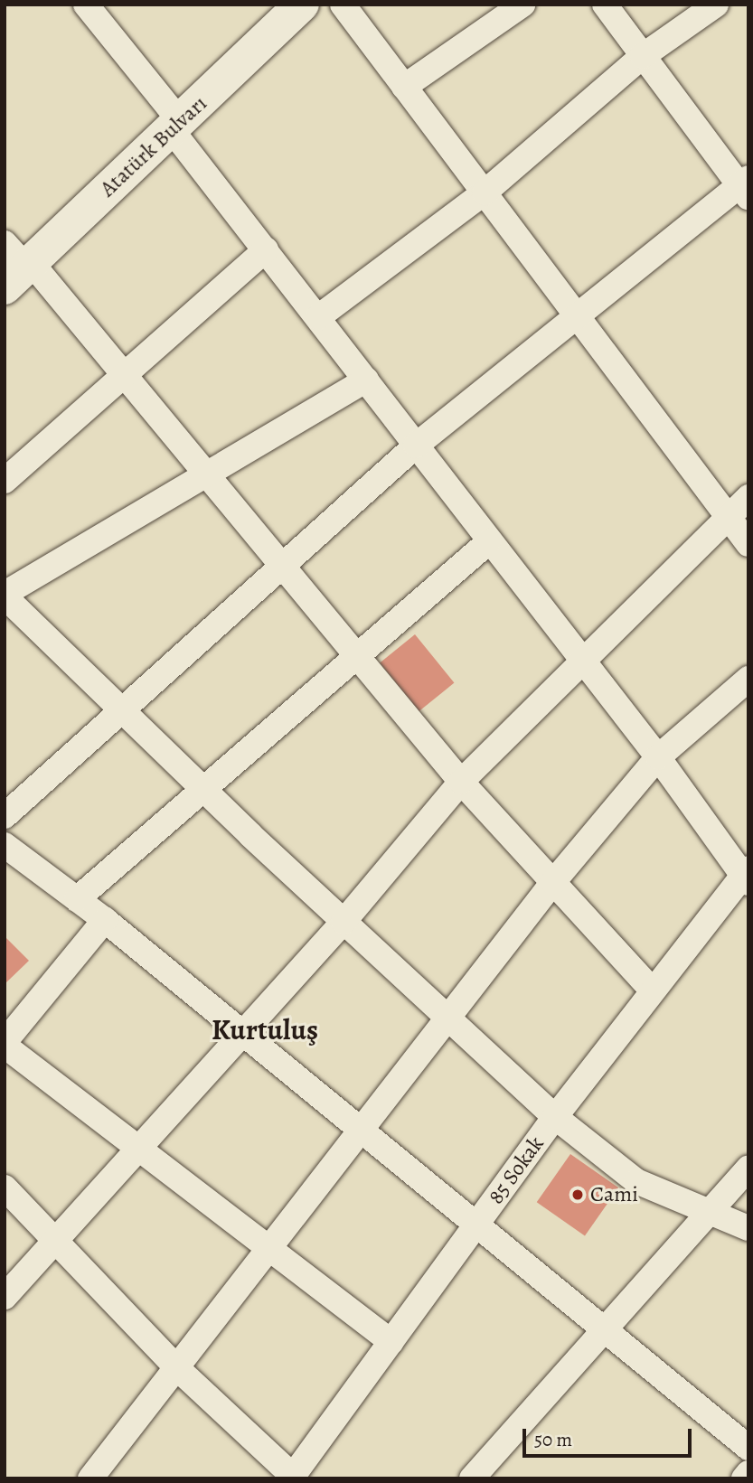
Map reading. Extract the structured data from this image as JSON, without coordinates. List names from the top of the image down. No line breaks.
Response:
{"streets":{"main road":["Atatürk Bulvarı"],"street":["85 Sokak"]},"districts":["Kurtuluş"],"places":["Cami"],"scale_bar":"50 m"}
